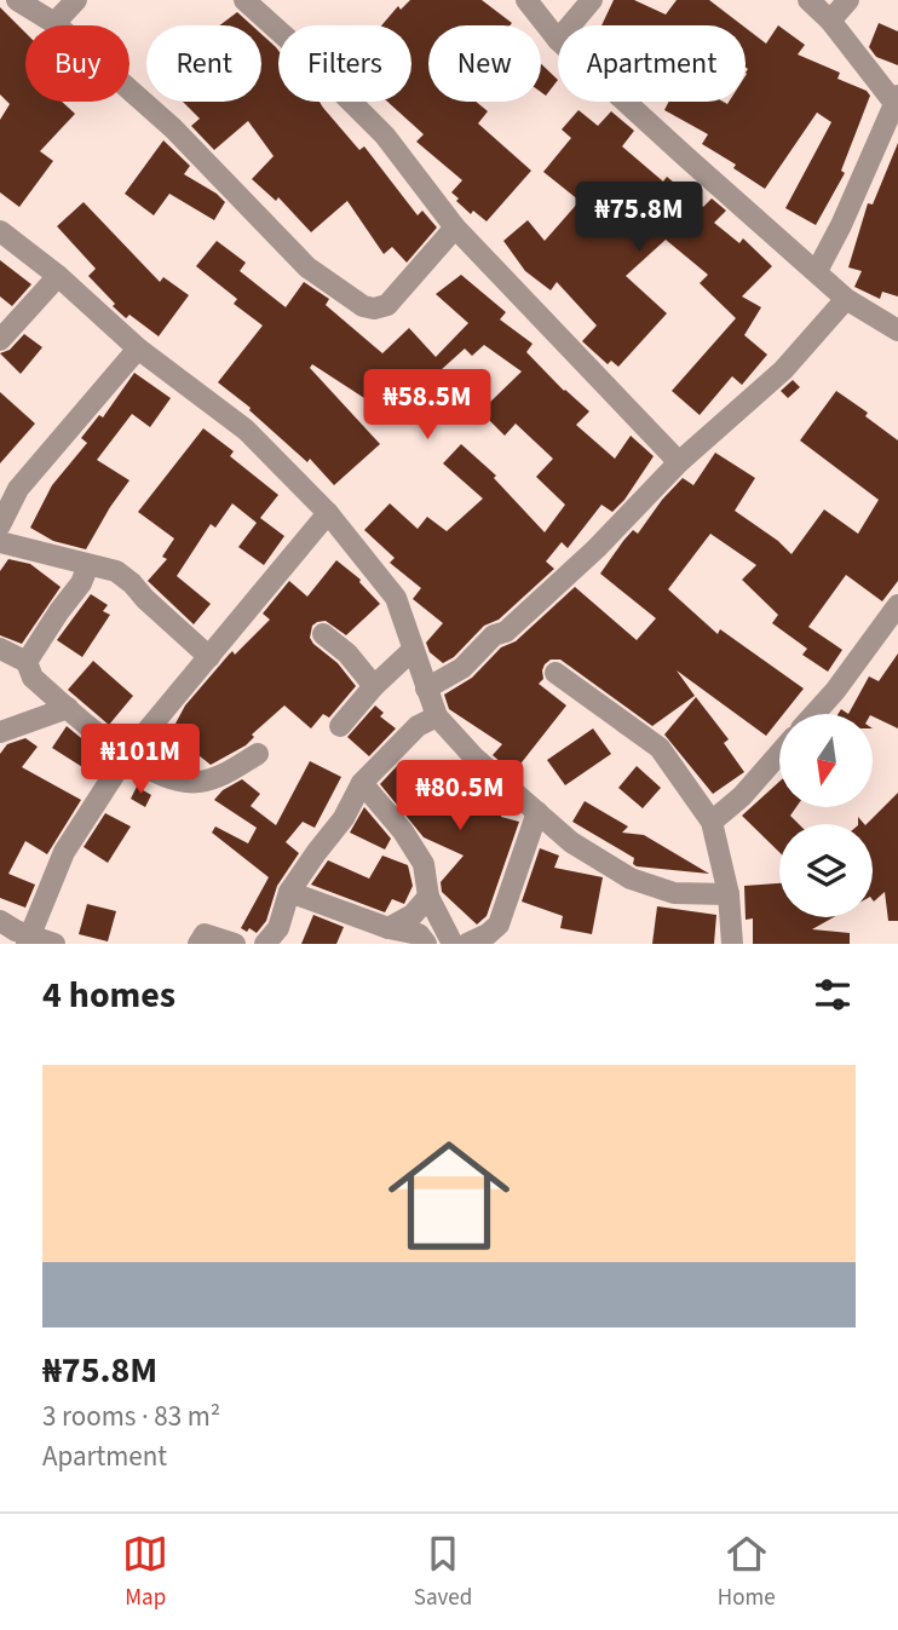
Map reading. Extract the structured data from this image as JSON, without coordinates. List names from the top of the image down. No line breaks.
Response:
{"north":"bottom","page":{"chip":["Buy","Rent","Filters","New","Apartment"],"price":["₦75.8M","₦58.5M","₦101M","₦80.5M"],"heading":"4 homes","list":[{"name":"₦75.8M","note":"3 rooms · 83 m² · Apartment"}],"tabs":["Map","Saved","Home"]}}
